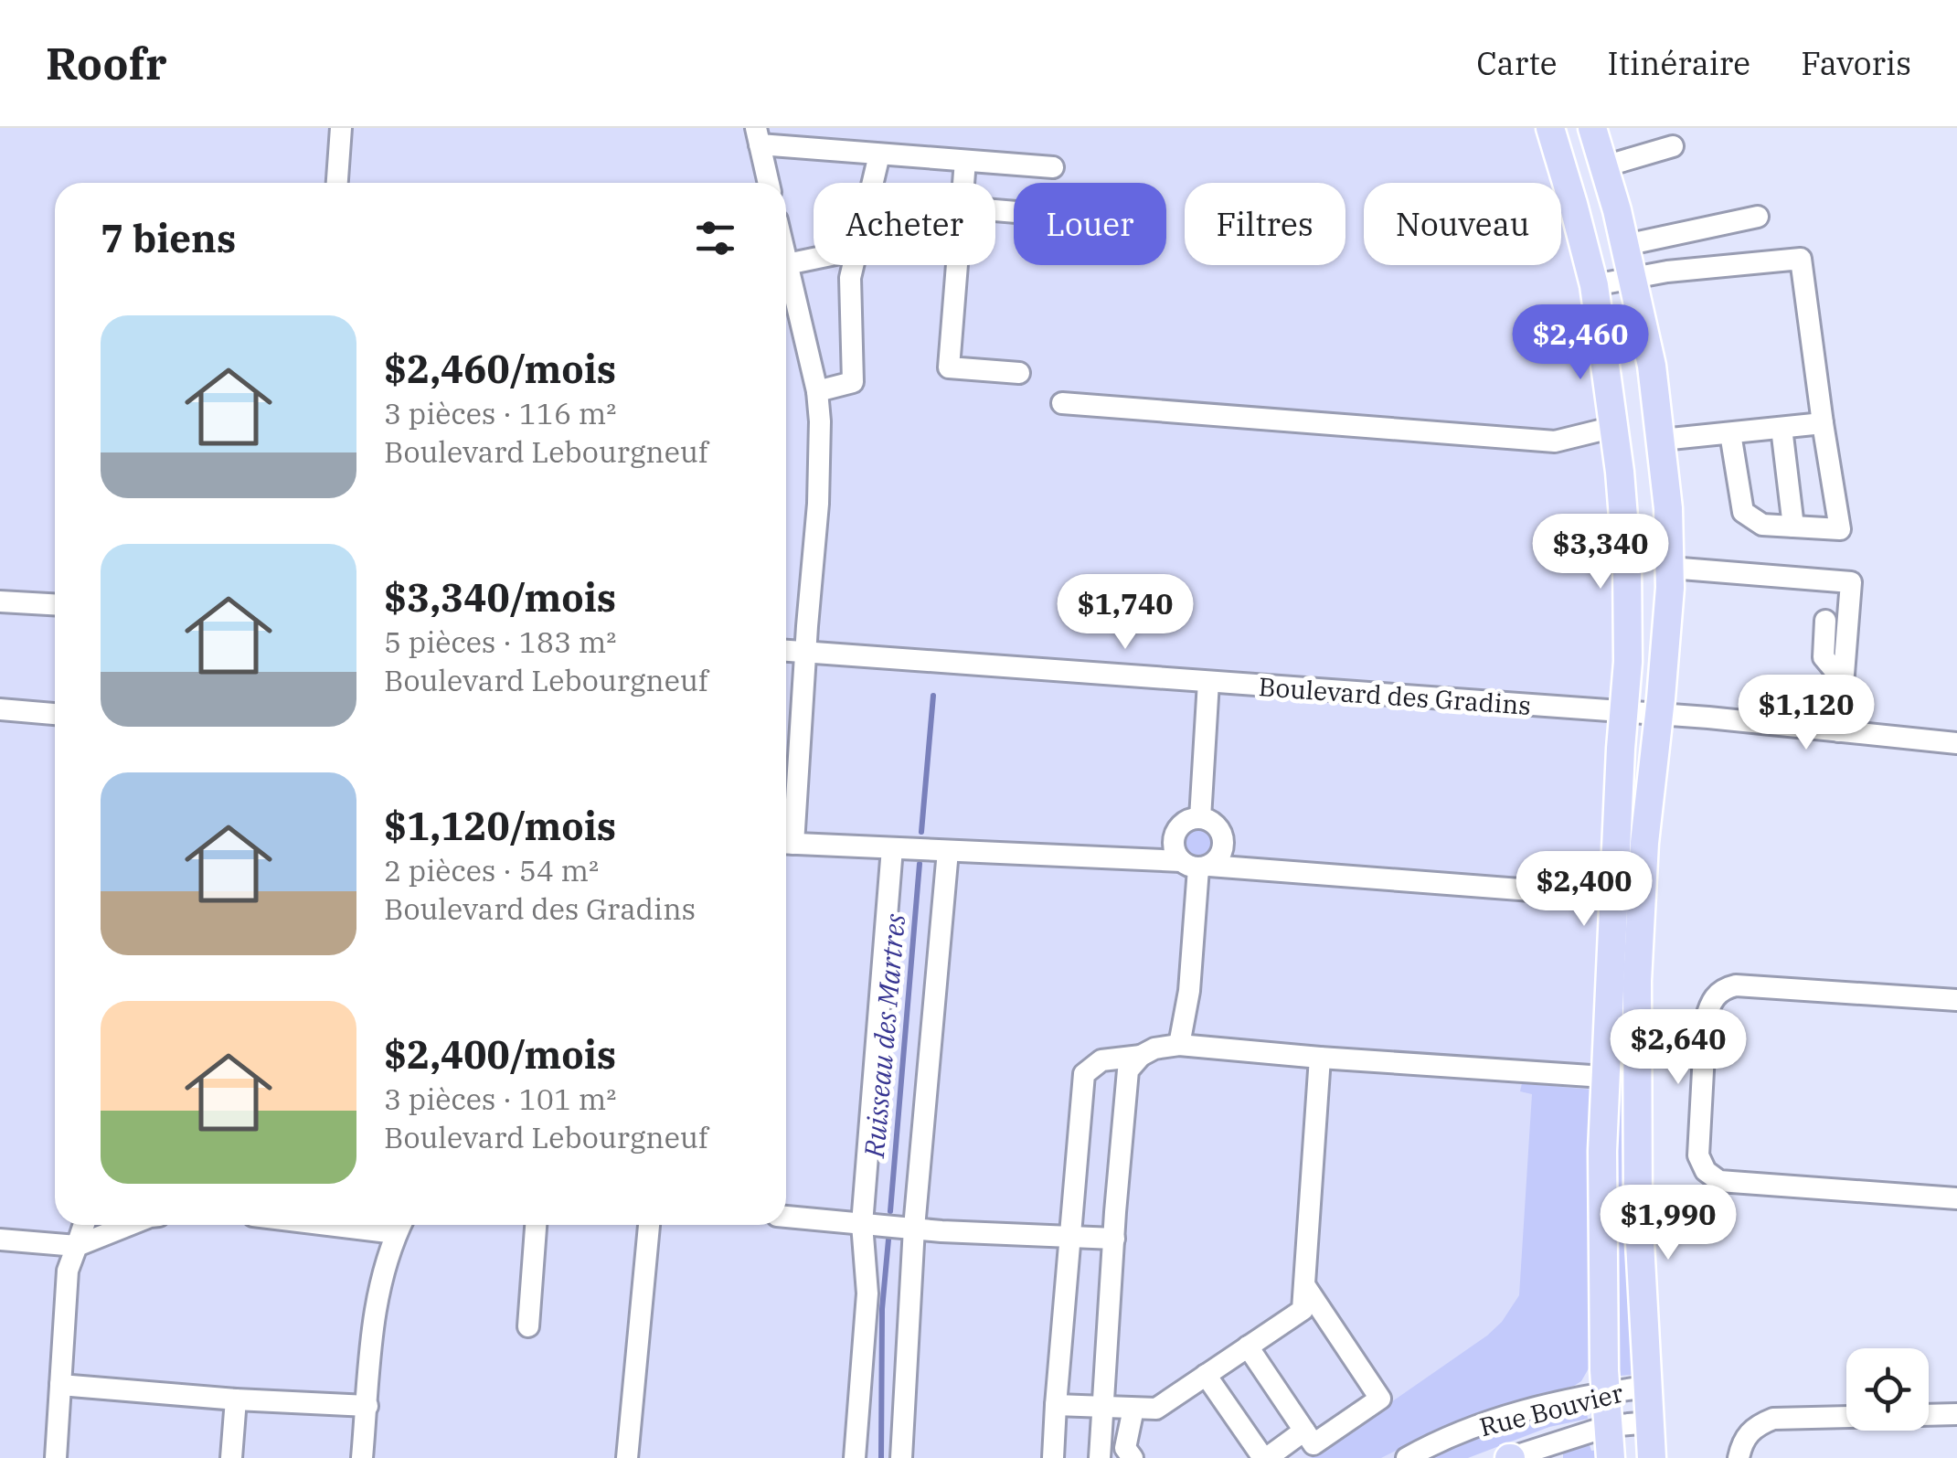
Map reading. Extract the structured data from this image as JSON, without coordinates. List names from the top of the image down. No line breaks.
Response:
{"streets":{"street":["Boulevard des Gradins","Rue Bouvier"]},"water":["Ruisseau des Martres"],"page":{"header":"Roofr","nav":["Carte","Itinéraire","Favoris"],"chip":["Acheter","Louer","Filtres","Nouveau"],"heading":"7 biens","list":[{"name":"$2,460/mois","note":"3 pièces · 116 m² · Boulevard Lebourgneuf"},{"name":"$3,340/mois","note":"5 pièces · 183 m² · Boulevard Lebourgneuf"},{"name":"$1,120/mois","note":"2 pièces · 54 m² · Boulevard des Gradins"},{"name":"$2,400/mois","note":"3 pièces · 101 m² · Boulevard Lebourgneuf"}],"price":["$2,460","$3,340","$1,740","$1,120","$2,400","$2,640","$1,990"]}}
